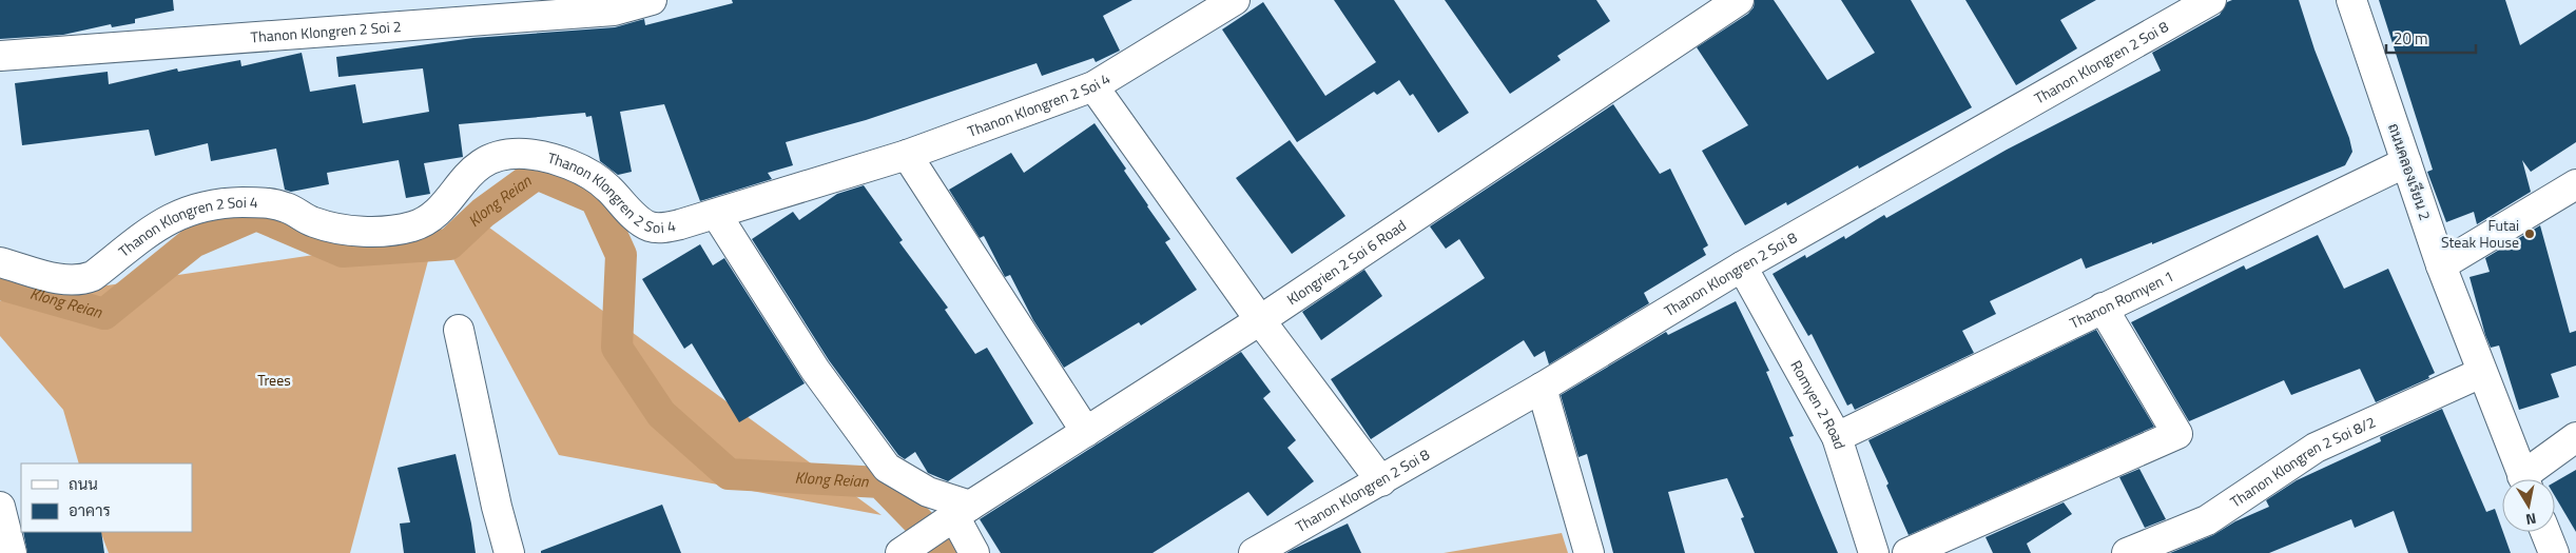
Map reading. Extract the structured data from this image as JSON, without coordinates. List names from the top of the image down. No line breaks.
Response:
{"streets":{"street":["Thanon Klongren 2 Soi 2","Thanon Klongren 2 Soi 8","Thanon Klongren 2 Soi 4","ถนนคลองเรียน 2","Klongrien 2 Soi 6 Road","Thanon Romyen 1","Romyen 2 Road","Thanon Klongren 2 Soi 8/2"]},"crossings":[["Thanon Klongren 2 Soi 8","Romyen 2 Road"],["ถนนคลองเรียน 2","Thanon Romyen 1"],["ถนนคลองเรียน 2","Thanon Klongren 2 Soi 8/2"],["Thanon Romyen 1","Romyen 2 Road"]],"water":["Klong Reian"],"parks":["Trees"],"places":["Futai Steak House"],"legend":["ถนน","อาคาร"],"scale_bar":"20 m","north":"bottom"}
